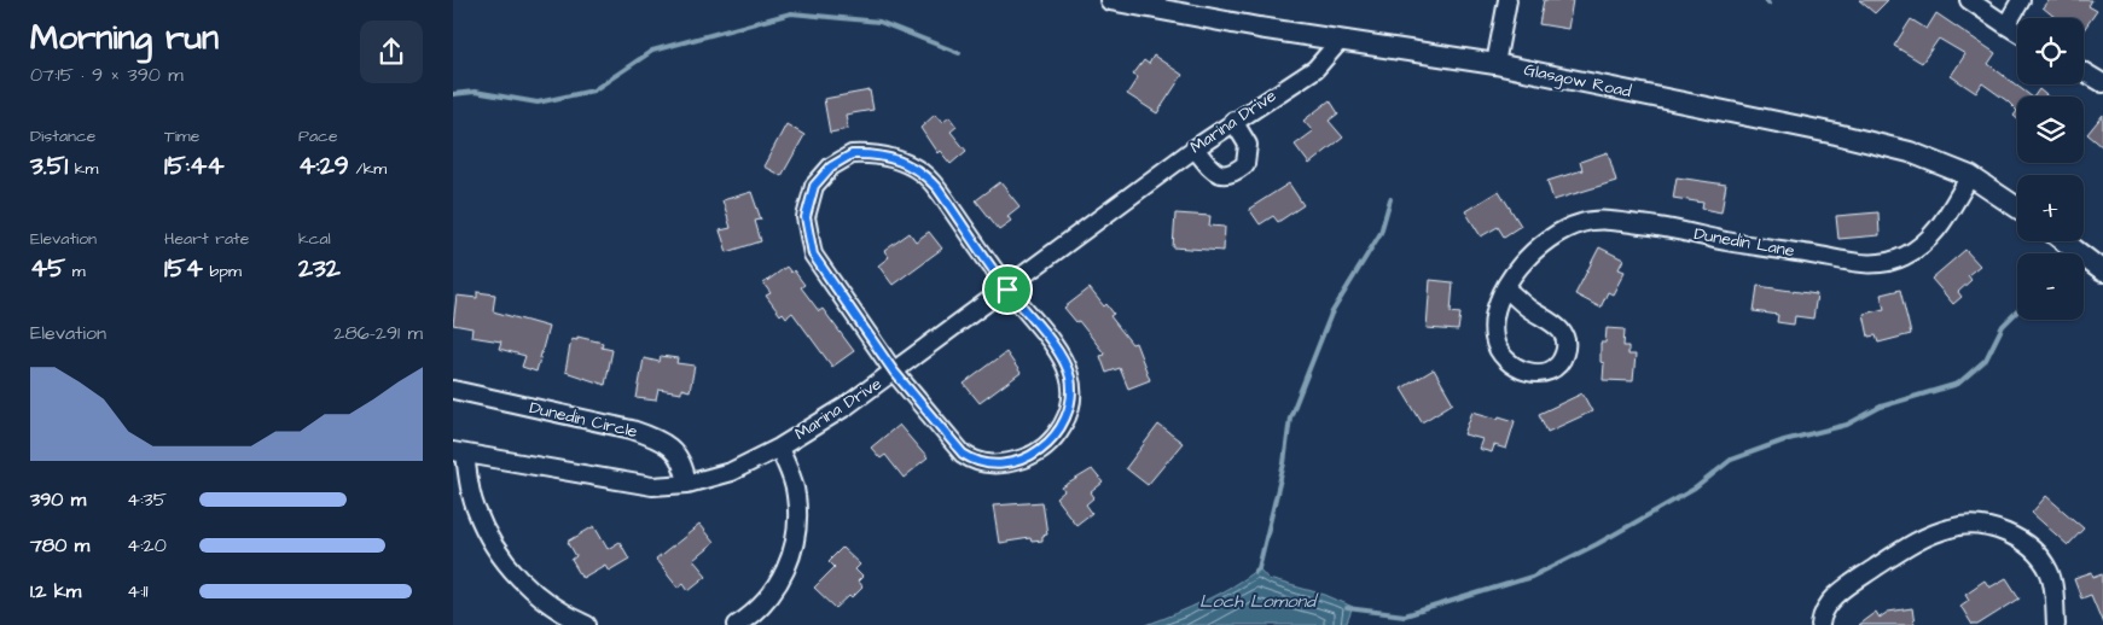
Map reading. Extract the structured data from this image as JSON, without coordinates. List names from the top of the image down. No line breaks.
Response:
{"streets":{"street":["Glasgow Road","Marina Drive","Dunedin Lane","Dunedin Circle"]},"crossings":[["Glasgow Road","Marina Drive"],["Glasgow Road","Dunedin Lane"],["Marina Drive","Dunedin Circle"]],"water":["Loch Lomond"],"page":{"heading":["Morning run","07:15 · 9 × 390 m"],"map_buttons":["+","−"],"stats":[["Distance","3.51 km"],["Time","15:44"],["Pace","4:29 /km"],["Elevation","45 m"],["Heart rate","154 bpm"],["kcal","232"]],"chart":["Elevation","286–291 m"],"list":[{"name":"390 m","note":"4:35"},{"name":"780 m","note":"4:20"},{"name":"1.2 km","note":"4:11"}]}}
